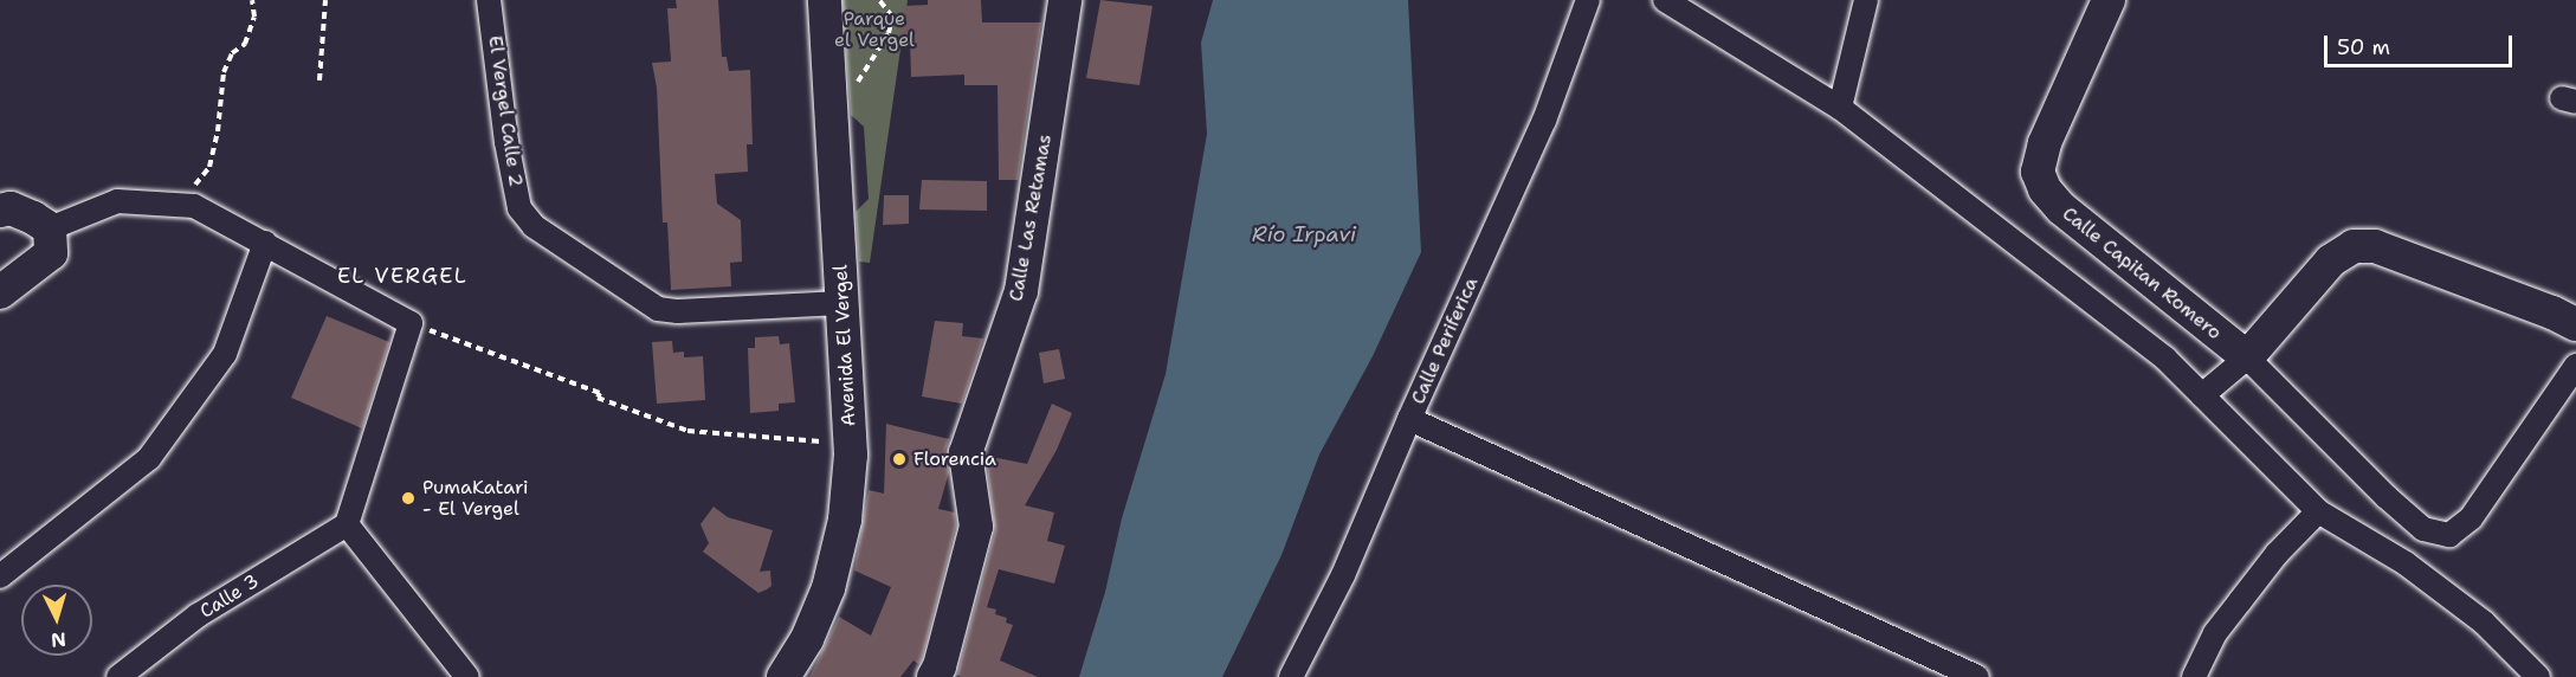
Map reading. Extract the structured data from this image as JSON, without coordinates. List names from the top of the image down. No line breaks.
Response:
{"streets":{"street":["El Vergel Calle 2","Calle Las Retamas","Calle Capitan Romero","Calle Periferica","Avenida El Vergel","Calle 3"]},"crossings":[["El Vergel Calle 2","Avenida El Vergel"]],"districts":["EL VERGEL"],"water":["Río Irpavi"],"parks":["Parque el Vergel"],"places":["Florencia","PumaKatari - El Vergel"],"scale_bar":"50 m","north":"bottom"}
